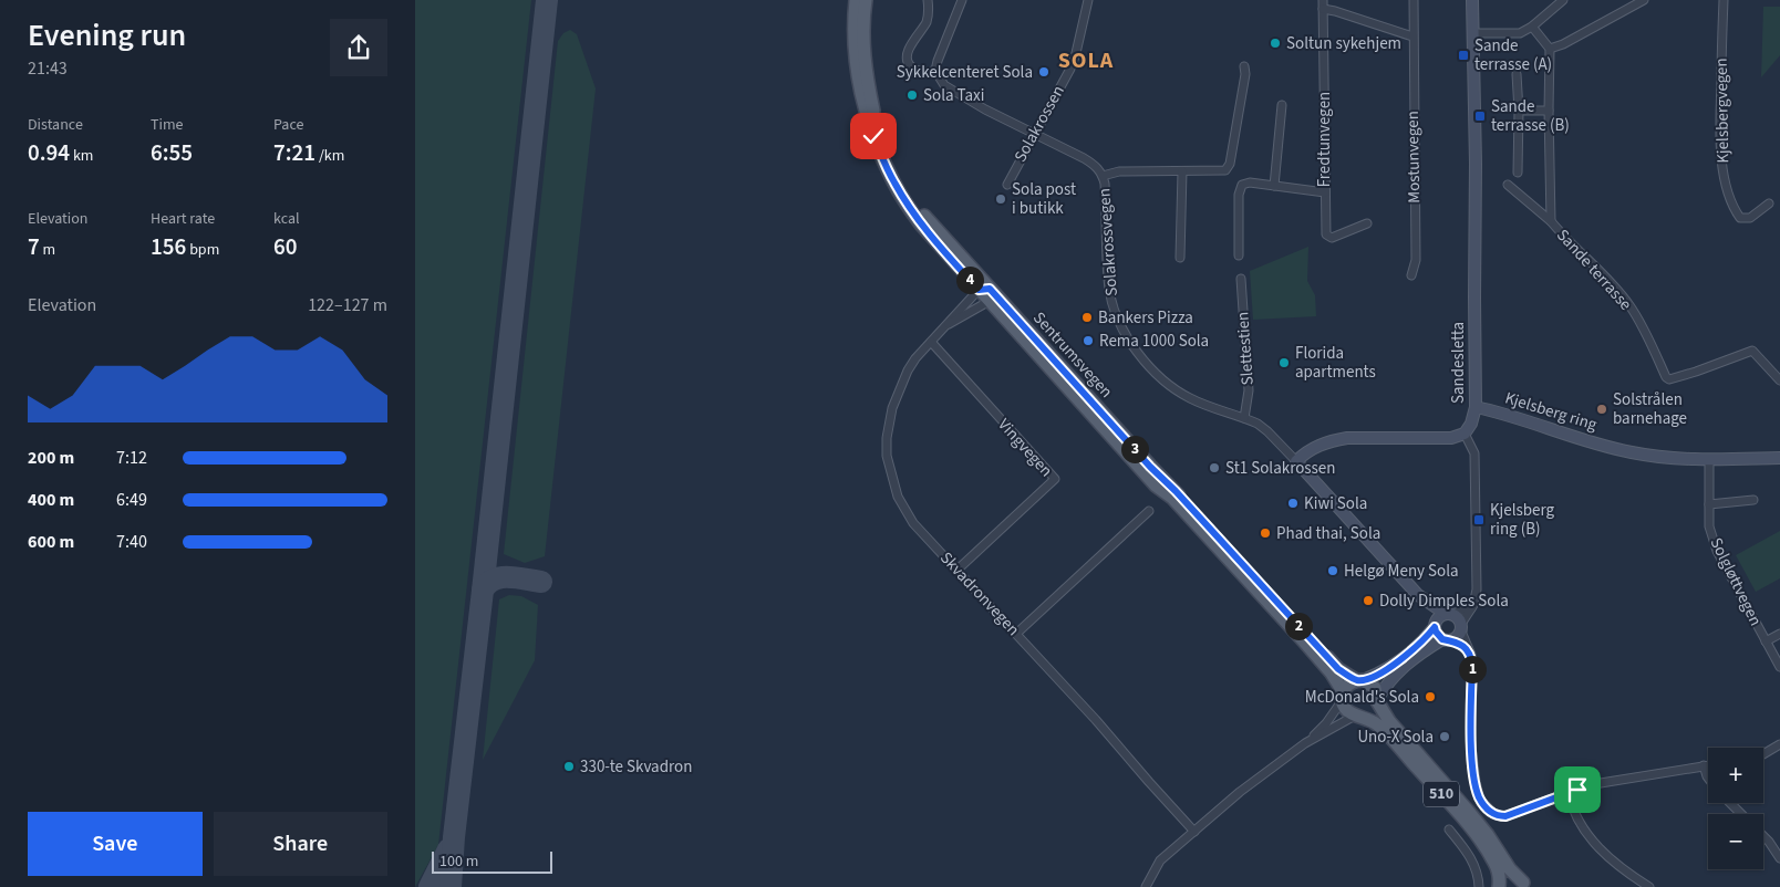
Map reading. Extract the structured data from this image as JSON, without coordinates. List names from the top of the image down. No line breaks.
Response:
{"streets":{"main road":["Sentrumsvegen","510"],"street":["Kjelsbergvegen","Solakrossen","Fredtunvegen","Mostunvegen","Solakrossvegen","Sande terrasse","Slettestien","Sandesletta","Kjelsberg ring","Vingvegen","Solgløttvegen","Skvadronvegen"]},"crossings":[["Solakrossen","Solakrossvegen"],["Solakrossvegen","Slettestien"],["Sentrumsvegen","Skvadronvegen"],["Sentrumsvegen","510"],["Sandesletta","Kjelsberg ring"],["Kjelsberg ring","Solgløttvegen"],["Vingvegen","Skvadronvegen"]],"districts":["SOLA"],"places":{"other":["Soltun sykehjem","Sykkelcenteret Sola","Sola Taxi","Sola post i butikk","Bankers Pizza","Rema 1000 Sola","Florida apartments","Solstrålen barnehage","St1 Solakrossen","Kiwi Sola","Phad thai, Sola","Helgø Meny Sola","Dolly Dimples Sola","McDonald's Sola","Uno-X Sola","330-te Skvadron"],"transit":["Sande terrasse (A)","Sande terrasse (B)","Kjelsberg ring (B)"]},"scale_bar":"100 m","page":{"heading":["Evening run","21:43"],"stats":[["Distance","0.94 km"],["Time","6:55"],["Pace","7:21 /km"],["Elevation","7 m"],["Heart rate","156 bpm"],["kcal","60"]],"pins":["4","3","2","1"],"chart":["Elevation","122–127 m"],"list":[{"name":"200 m","note":"7:12"},{"name":"400 m","note":"6:49"},{"name":"600 m","note":"7:40"}],"map_buttons":["+","−"],"buttons":["Save","Share"],"scale":"100 m"}}
